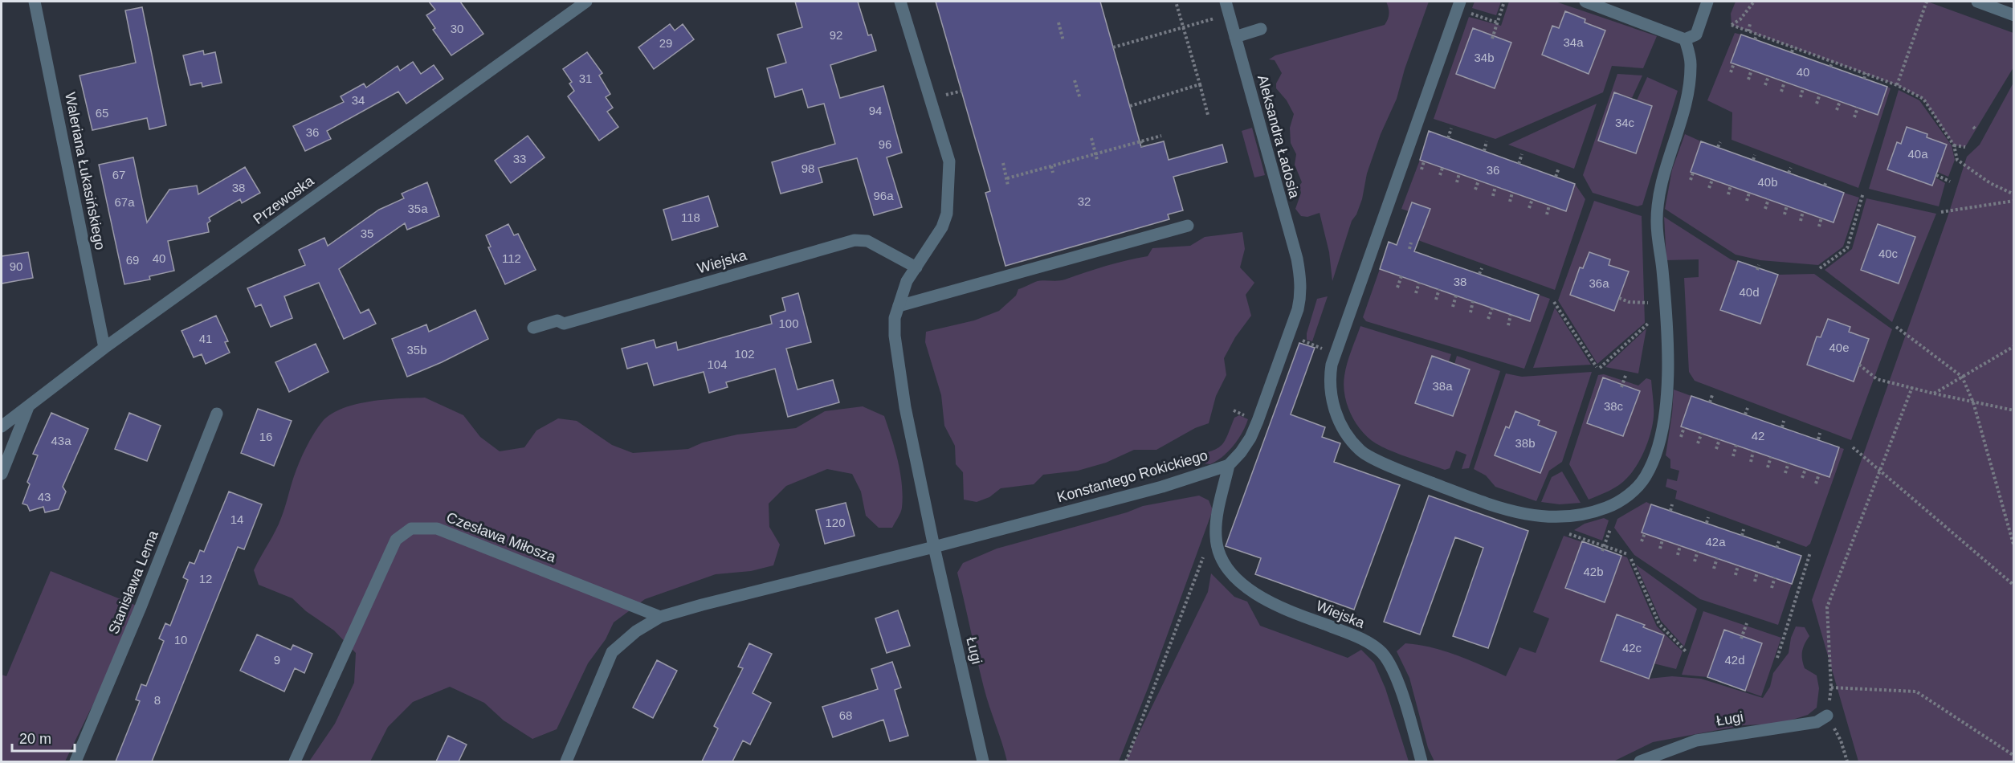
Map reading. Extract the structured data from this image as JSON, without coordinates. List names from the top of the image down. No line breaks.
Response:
{"streets":{"street":["Aleksandra Ładosia","Waleriana Łukasińskiego","Przewoska","Wiejska","Konstantego Rokickiego","Czesława Miłosza","Stanisława Lema","Ługi"]},"crossings":[["Aleksandra Ładosia","Konstantego Rokickiego"],["Waleriana Łukasińskiego","Przewoska"],["Wiejska","Konstantego Rokickiego"],["Konstantego Rokickiego","Czesława Miłosza"],["Konstantego Rokickiego","Ługi"]],"house_numbers":["30","92","34a","29","34b","40","31","34","94","65","34c","36","96","40a","33","98","36","67","40b","38","96a","32","67a","35a","118","35","40c","40","112","69","90","38","36a","40d","100","41","40e","35b","102","104","38a","38c","42","16","43a","38b","43","14","120","42a","42b","12","10","42c","9","42d","8","68"],"scale_bar":"20 m"}
